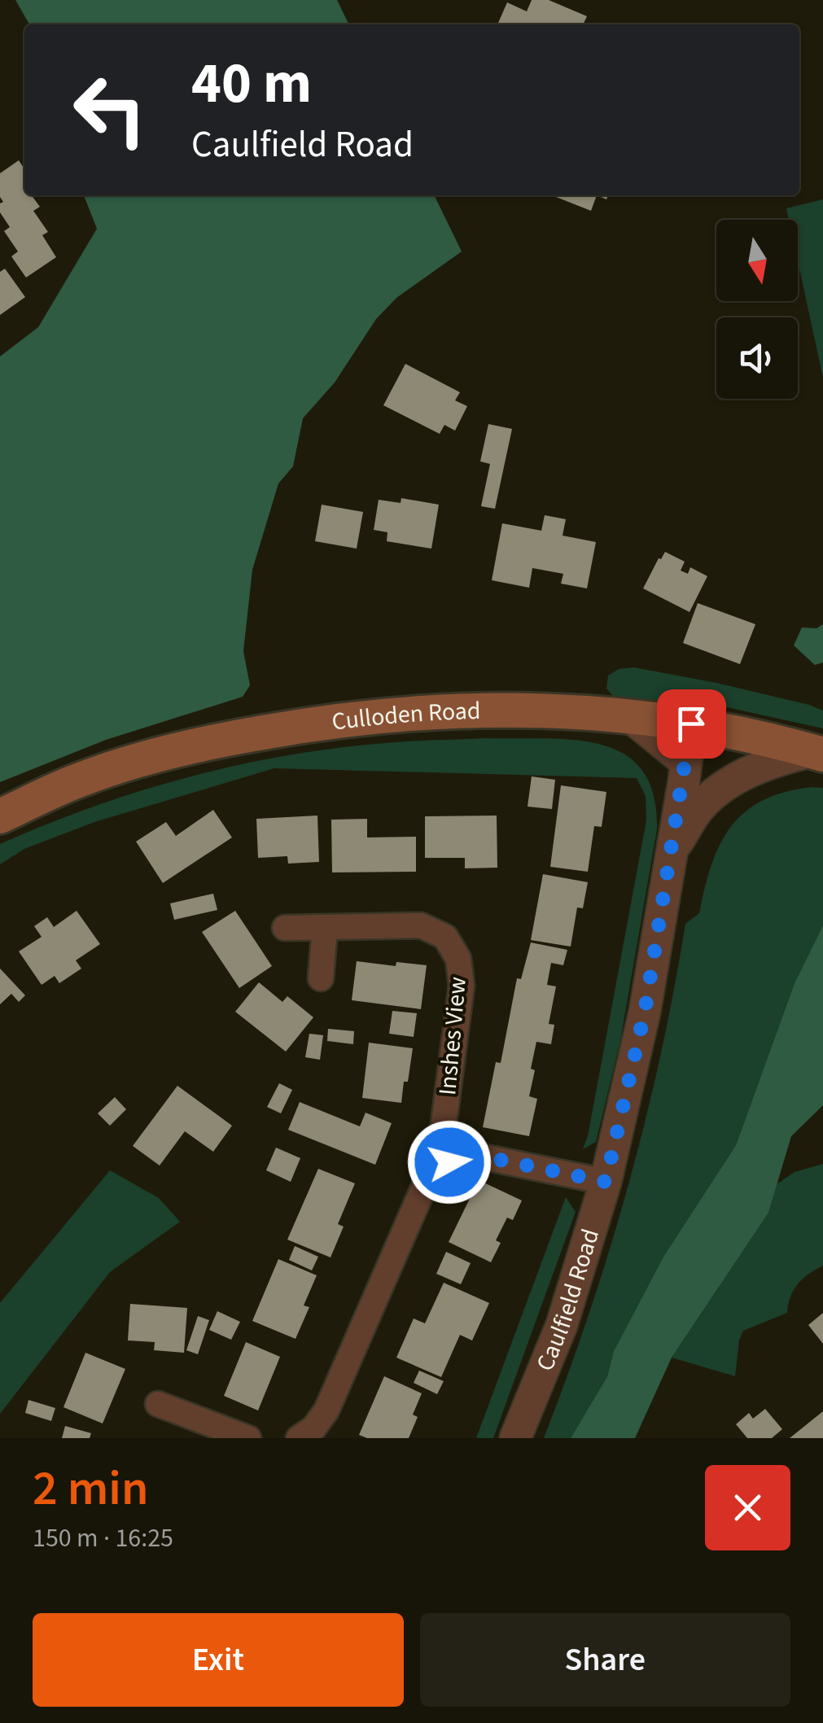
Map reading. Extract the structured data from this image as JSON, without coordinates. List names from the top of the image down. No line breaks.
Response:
{"streets":{"main road":["Culloden Road"],"street":["Inshes View","Caulfield Road"]},"crossings":[["Culloden Road","Caulfield Road"]],"north":"bottom","page":{"turn":["40 m","Caulfield Road"],"heading":["2 min","150 m · 16:25"],"buttons":["Exit","Share"]}}
